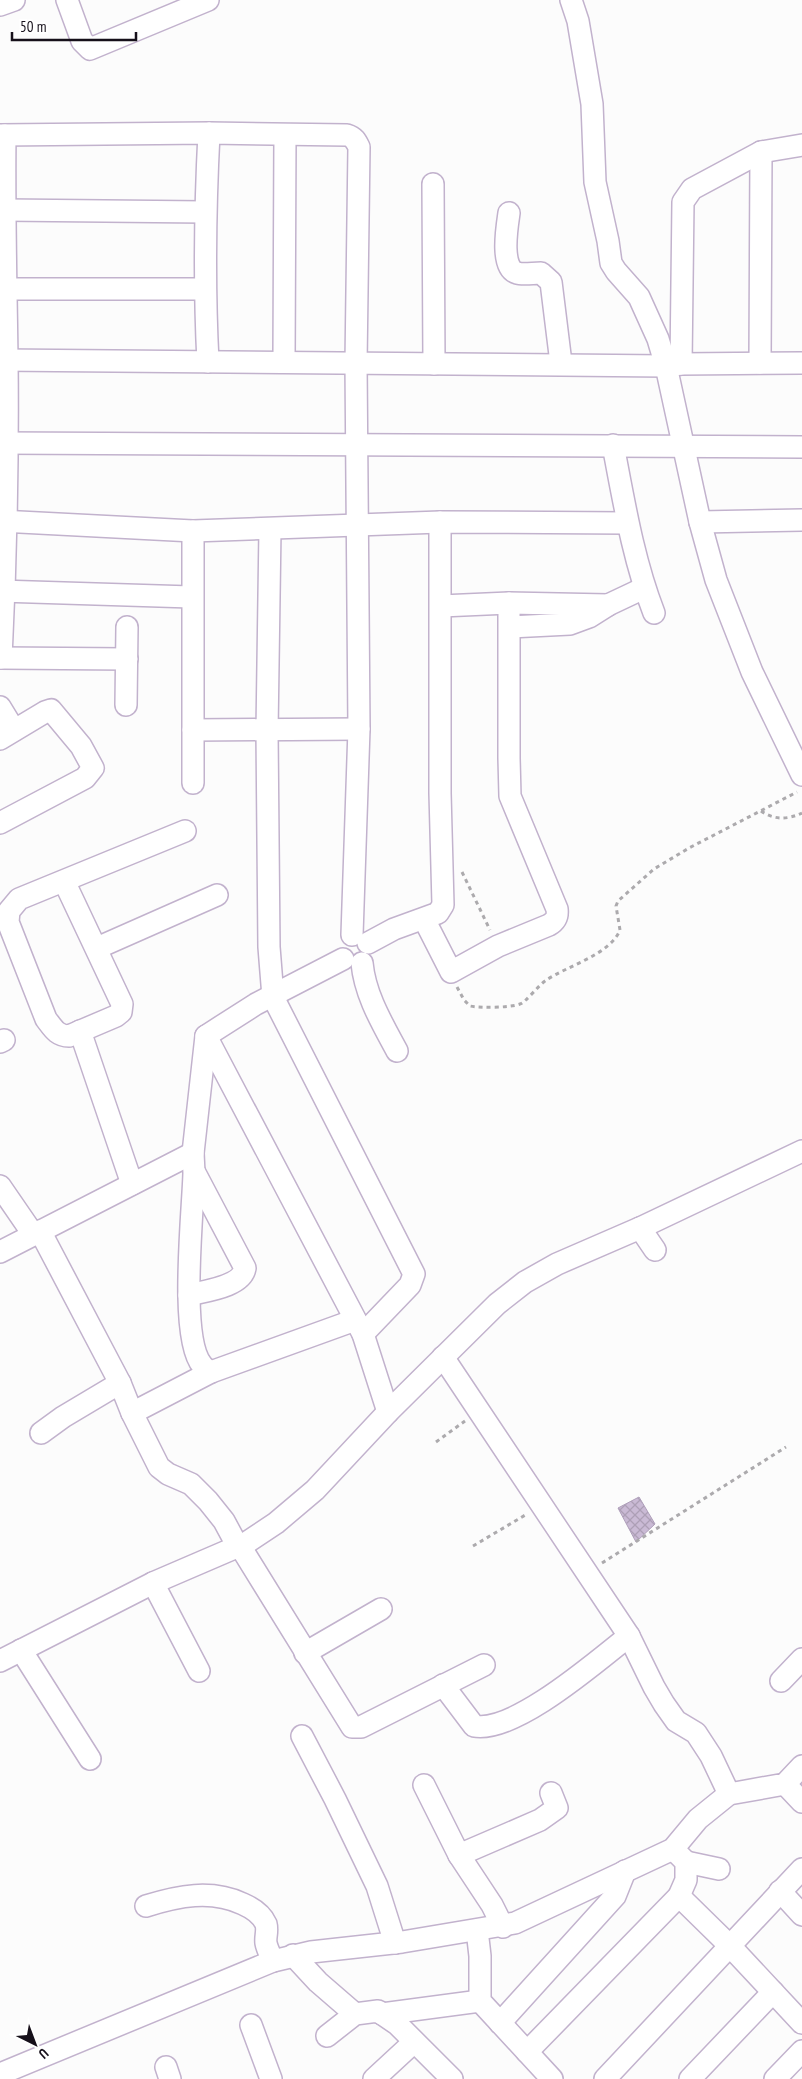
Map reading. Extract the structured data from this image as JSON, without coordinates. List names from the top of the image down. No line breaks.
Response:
{"scale_bar":"50 m","north":"bottom right"}
